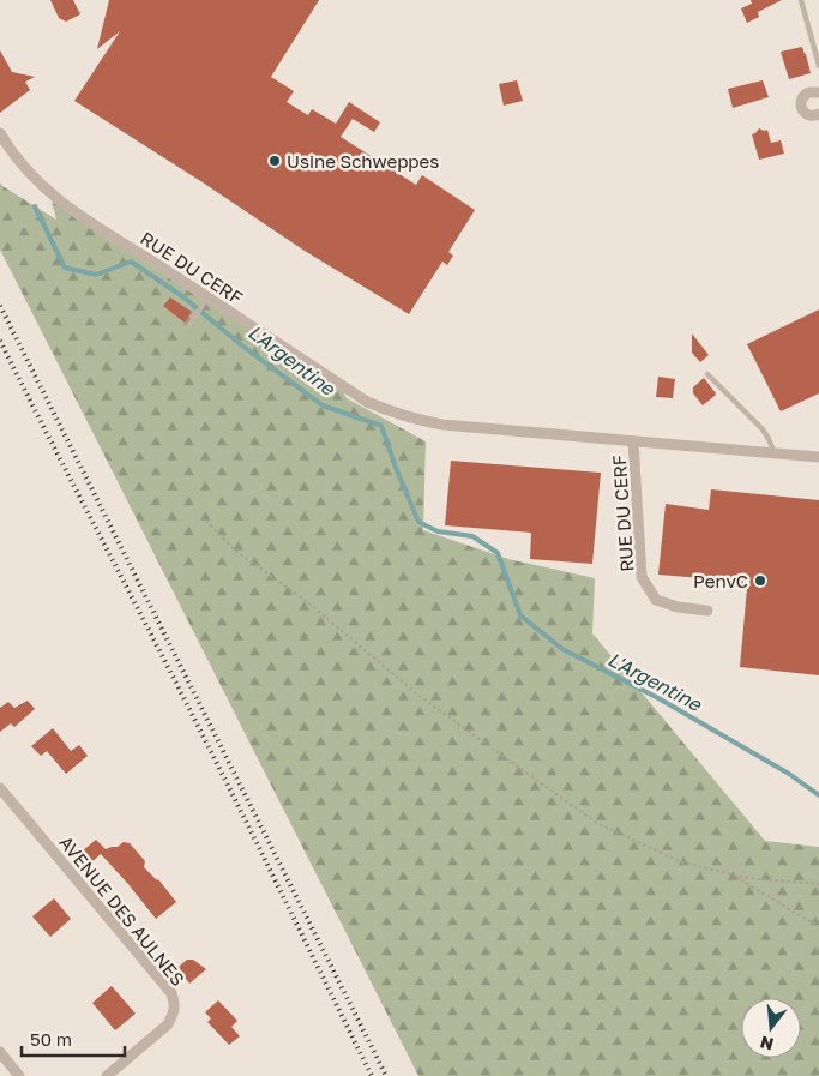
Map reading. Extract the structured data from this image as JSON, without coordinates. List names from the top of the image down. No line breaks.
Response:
{"streets":{"street":["RUE DU CERF","AVENUE DES AULNES"]},"water":["L'Argentine"],"places":["Usine Schweppes","PenvC"],"scale_bar":"50 m","north":"bottom"}
